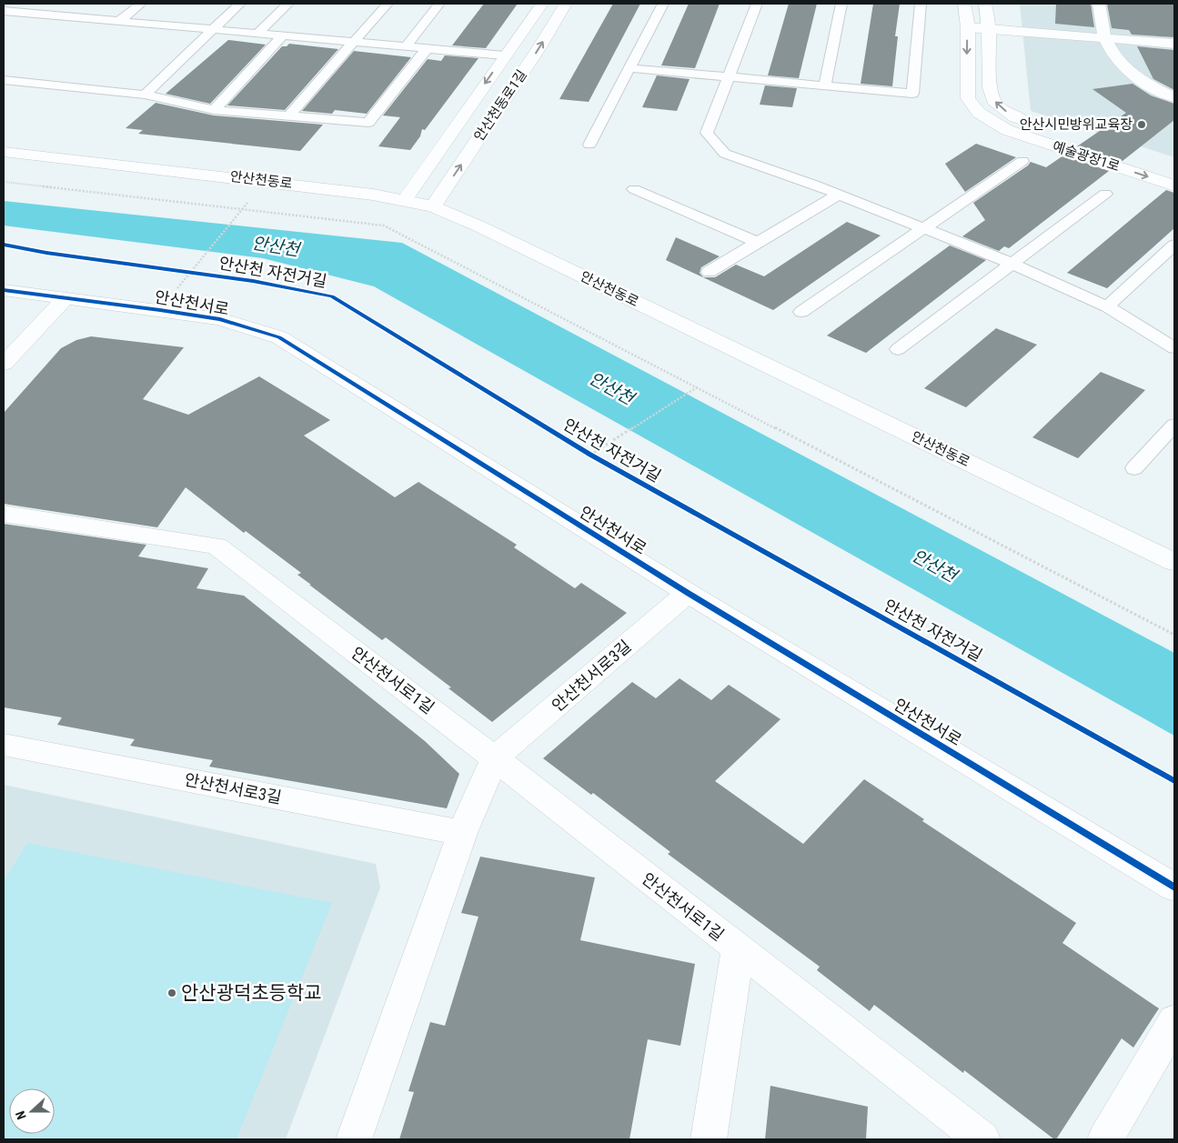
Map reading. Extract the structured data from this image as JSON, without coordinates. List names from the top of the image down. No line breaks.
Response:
{"streets":{"street":["안산천동로1길","예술광장1로","안산천동로","안산천서로","안산천서로3길","안산천서로1길"],"cycle path":["안산천 자전거길"]},"crossings":[["안산천동로1길","안산천동로"],["안산천서로","안산천서로3길"],["안산천서로3길","안산천서로1길"]],"water":["안산천"],"places":["안산시민방위교육장","안산광덕초등학교"],"north":"left"}
